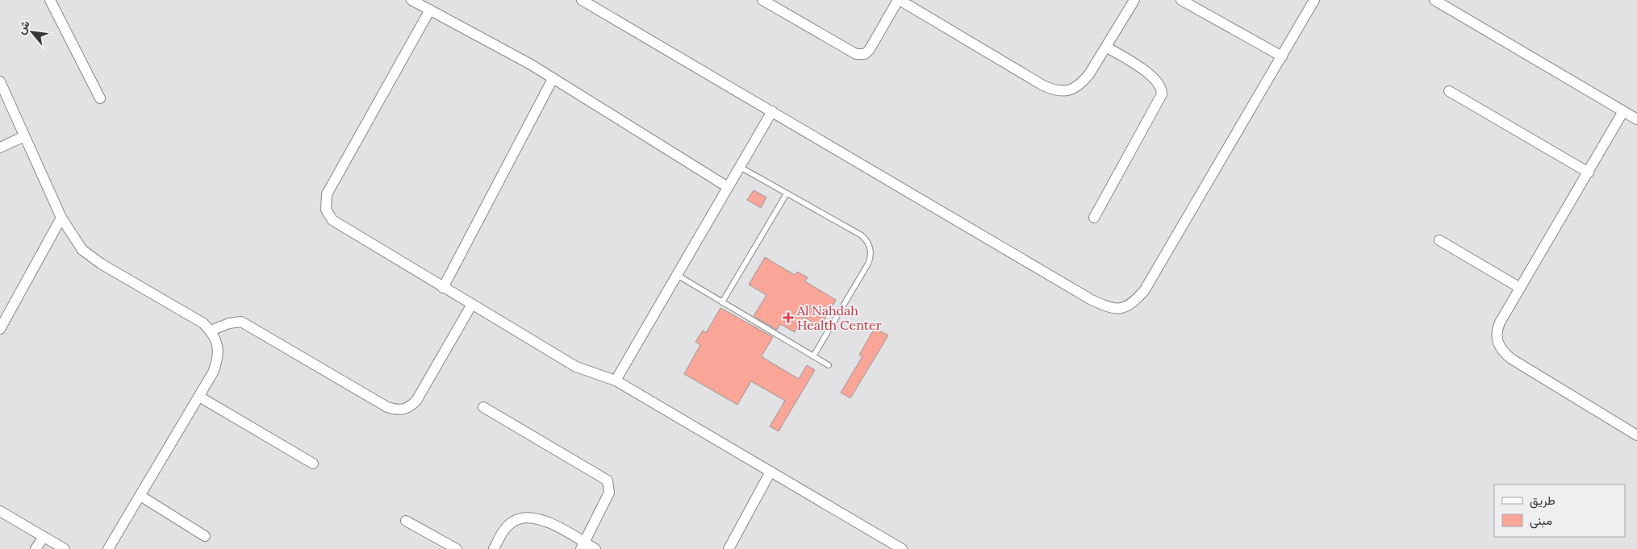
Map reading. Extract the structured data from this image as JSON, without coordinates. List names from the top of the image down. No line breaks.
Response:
{"places":{"health":["Al Nahdah Health Center"]},"legend":["طريق","مبنى"],"north":"top left"}
